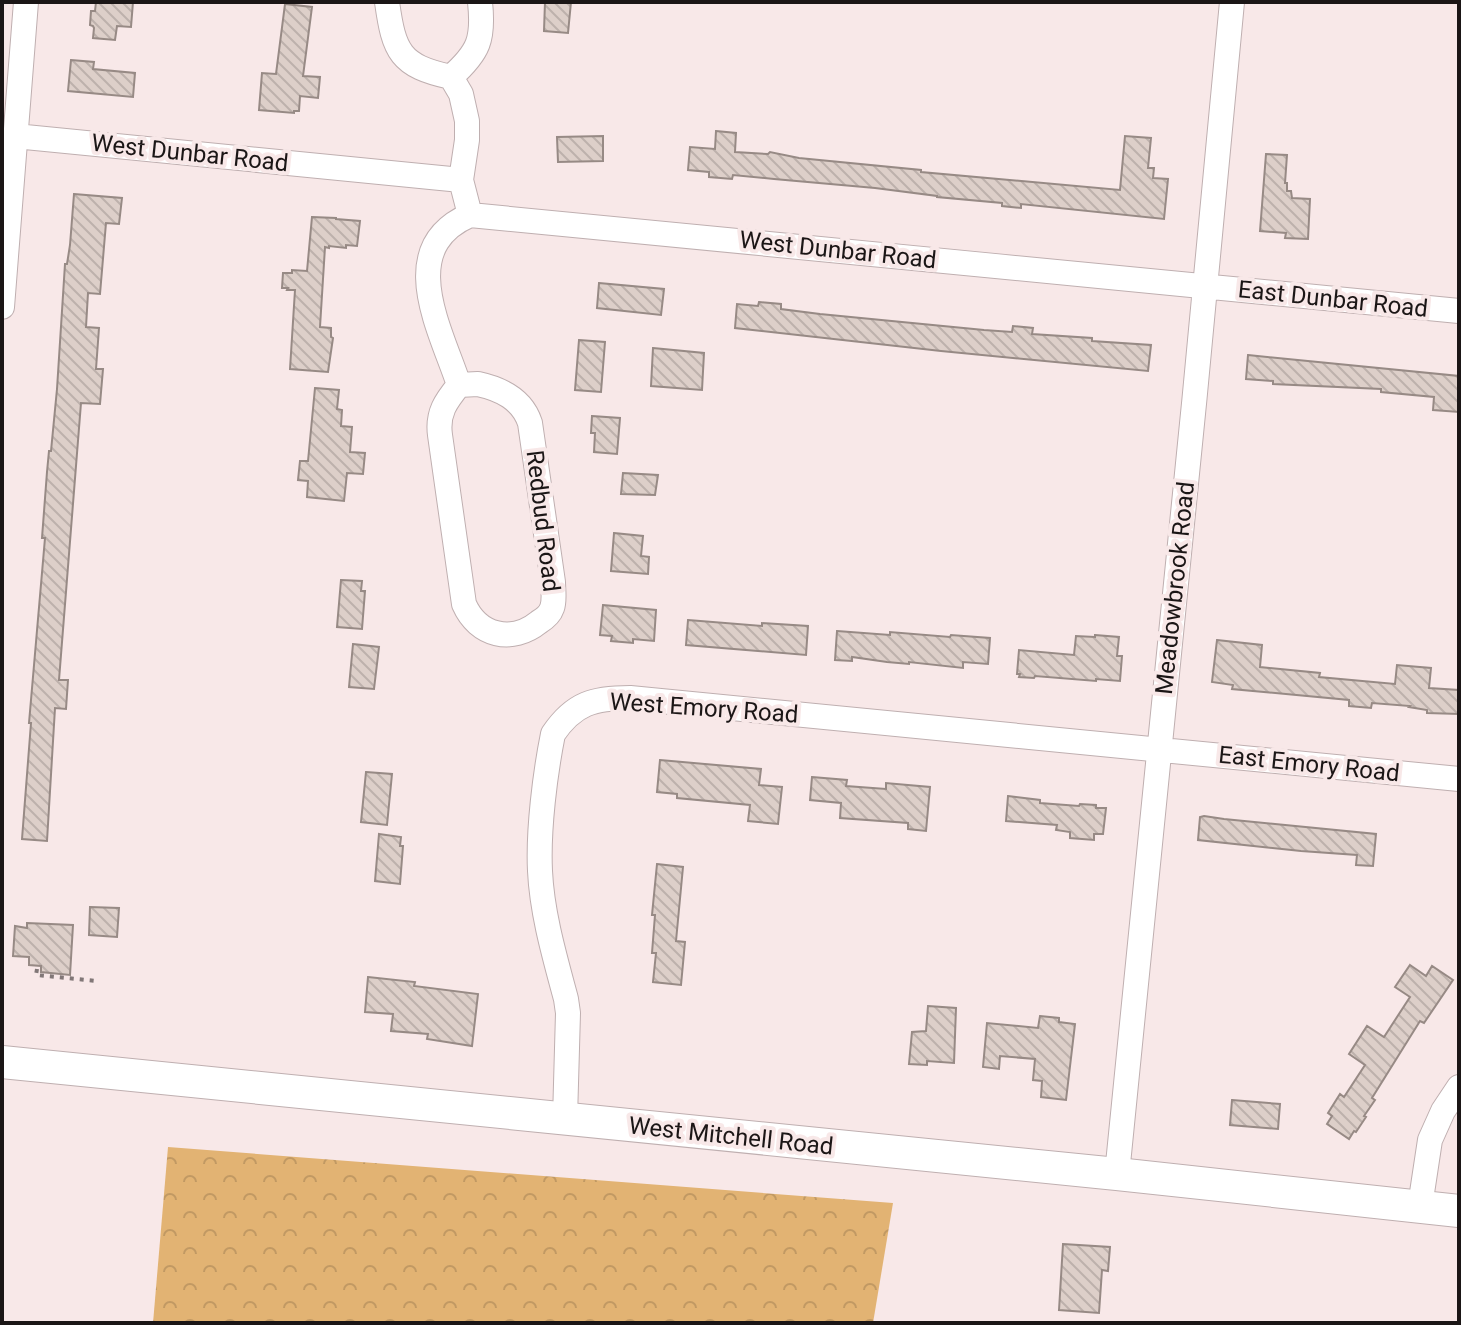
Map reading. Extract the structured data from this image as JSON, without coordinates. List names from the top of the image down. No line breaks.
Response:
{"streets":{"main road":["West Mitchell Road"],"street":["West Dunbar Road","East Dunbar Road","Redbud Road","Meadowbrook Road","West Emory Road","East Emory Road"]},"crossings":[["West Dunbar Road","East Dunbar Road"],["West Dunbar Road","Meadowbrook Road"],["East Dunbar Road","Meadowbrook Road"],["Meadowbrook Road","West Emory Road"],["Meadowbrook Road","East Emory Road"],["Meadowbrook Road","West Mitchell Road"],["West Emory Road","East Emory Road"],["West Emory Road","West Mitchell Road"]]}
